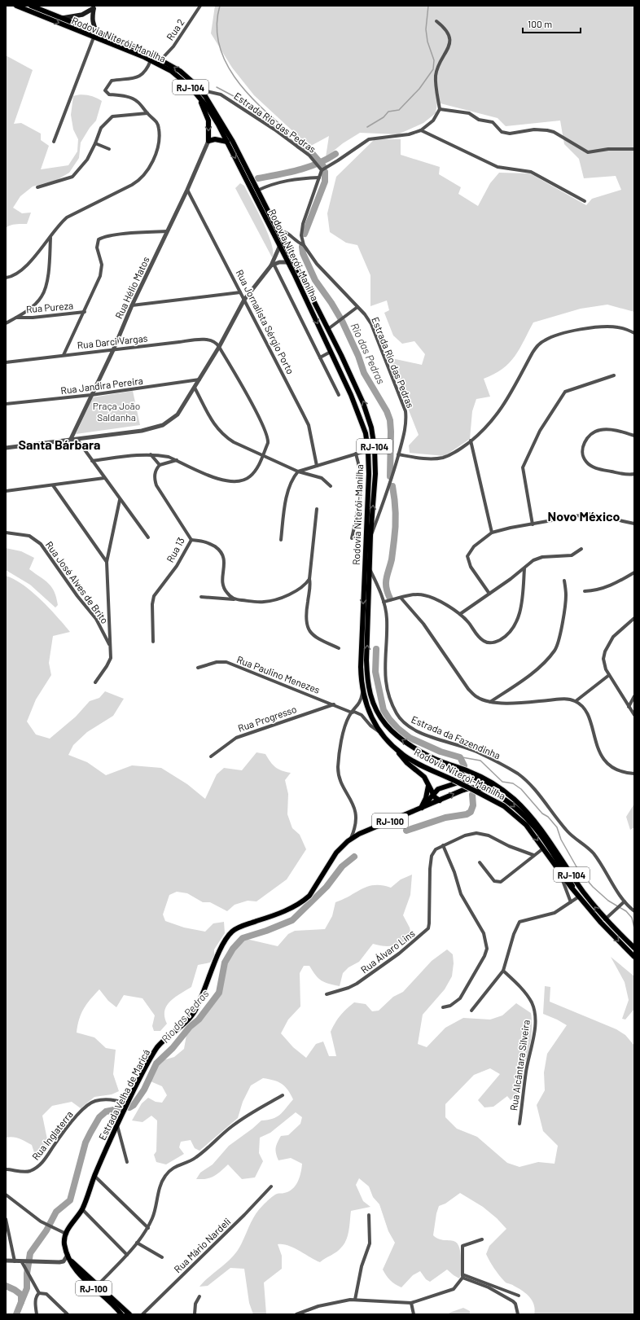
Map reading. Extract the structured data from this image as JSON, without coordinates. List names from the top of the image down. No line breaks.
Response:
{"streets":{"main road":["Rodovia Niterói-Manilha","RJ-104","RJ-100","Estrada Velha de Maricá"],"street":["Rua 2","Estrada Rio das Pedras","Rua Hélio Matos","Rua Pureza","Rua Jornalista Sérgio Porto","Rua Darci Vargas","Rua Jandira Pereira","Rua 13","Rua José Alves de Brito","Rua Paulino Menezes","Rua Progresso","Estrada da Fazendinha","Rua Álvaro Lins","Rua Alcântara Silveira","Rua Inglaterra","Rua Mário Nardeli"]},"crossings":[["Rua 2","Rodovia Niterói-Manilha"],["Rodovia Niterói-Manilha","Estrada Rio das Pedras"],["Rodovia Niterói-Manilha","Rua Paulino Menezes"],["Rodovia Niterói-Manilha","Estrada da Fazendinha"],["Rua Hélio Matos","Rua Jornalista Sérgio Porto"],["Rua Hélio Matos","Rua Darci Vargas"],["Rua Hélio Matos","Rua Jandira Pereira"],["Rua Paulino Menezes","Rua Progresso"],["RJ-100","Estrada Velha de Maricá"],["Estrada Velha de Maricá","Rua Inglaterra"]],"districts":["Santa Bárbara","Novo México"],"water":["Rio das Pedras"],"parks":["Praça João Saldanha"],"scale_bar":"100 m"}
